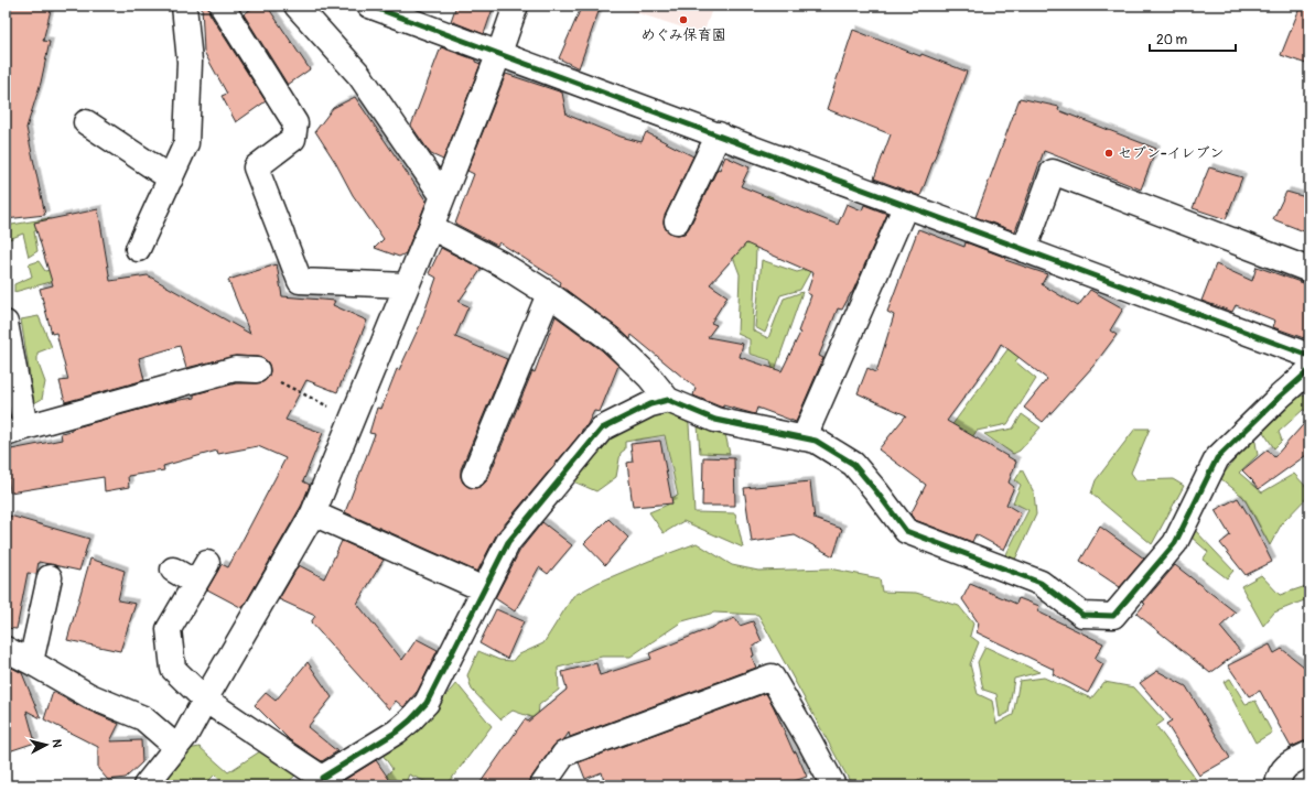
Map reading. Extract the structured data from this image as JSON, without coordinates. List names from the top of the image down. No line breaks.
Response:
{"places":["めぐみ保育園","セブン-イレブン"],"scale_bar":"20 m","north":"right"}
